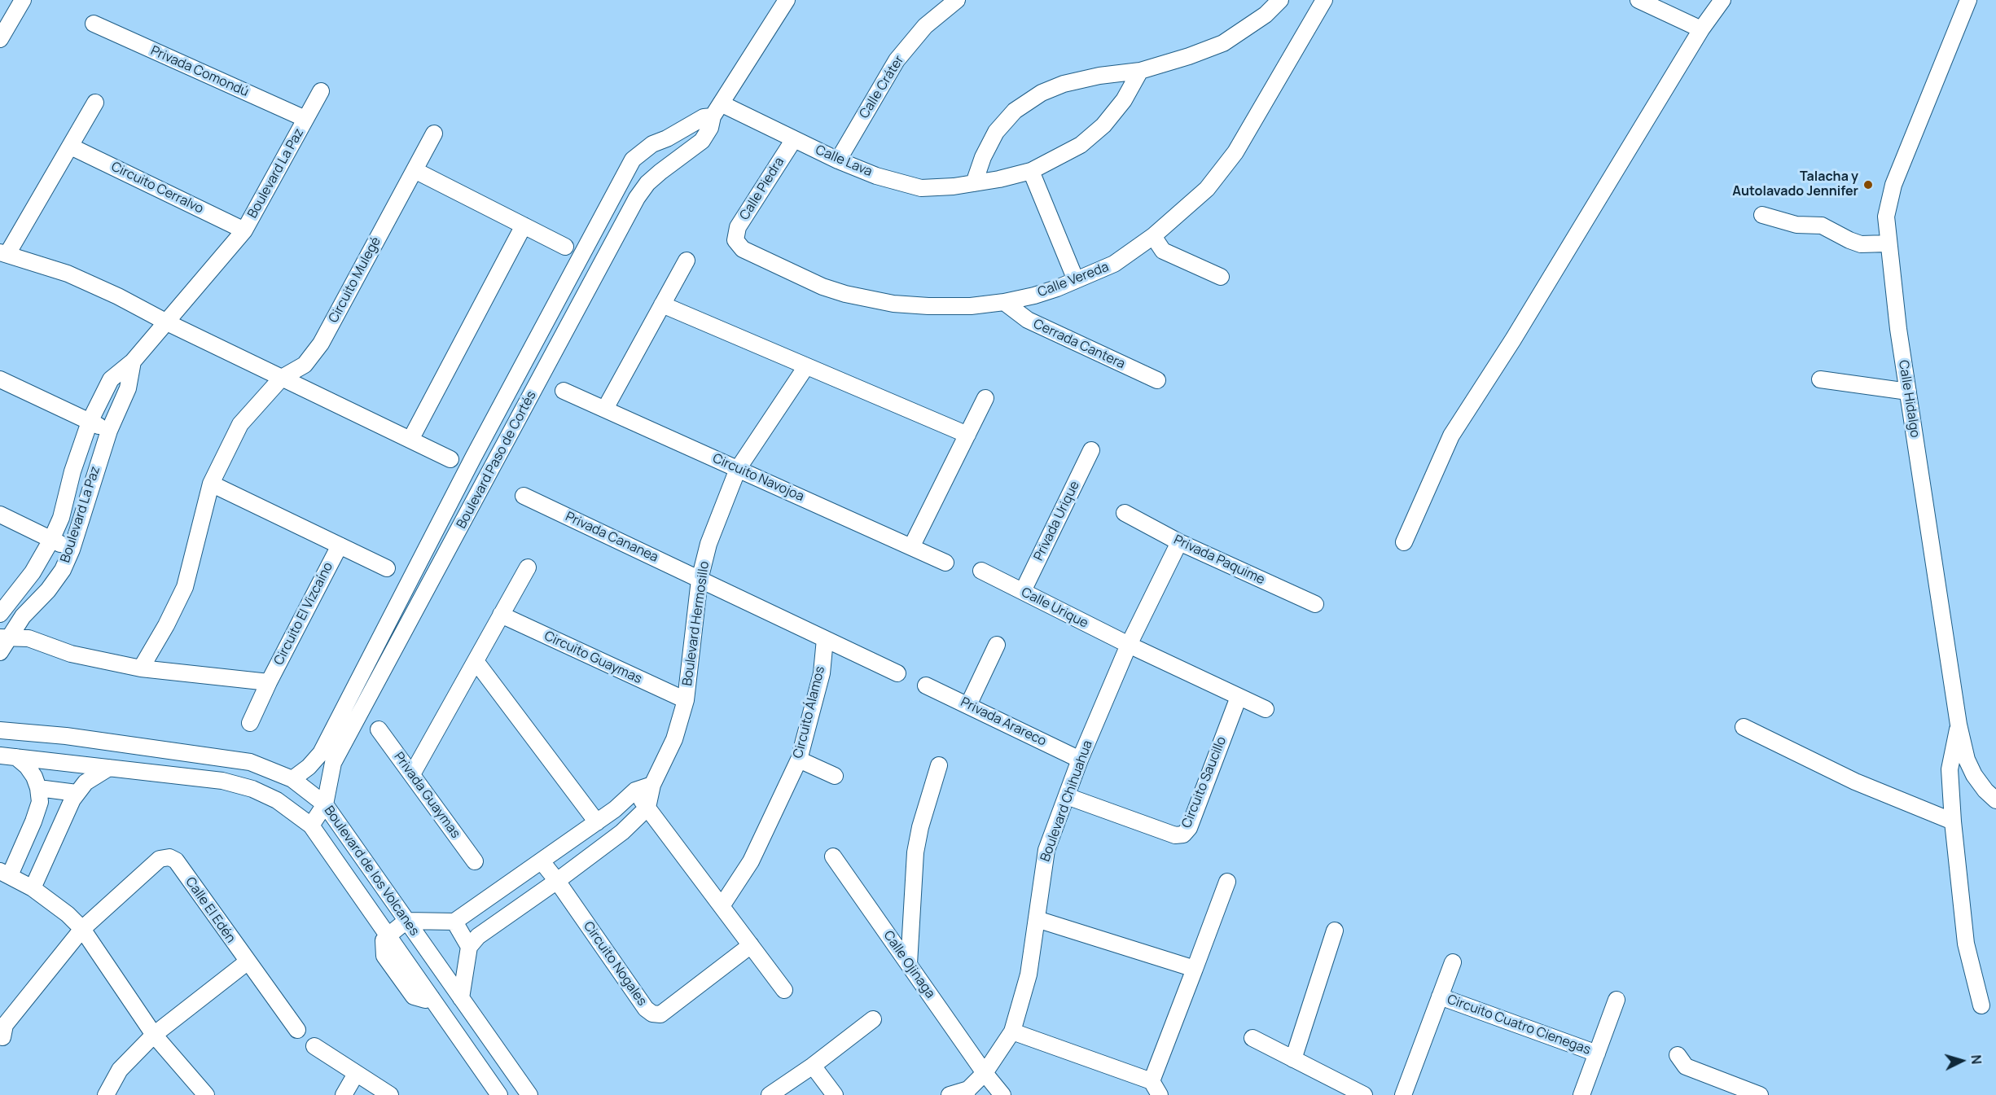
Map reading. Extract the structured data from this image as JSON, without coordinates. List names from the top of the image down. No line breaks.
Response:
{"streets":{"street":["Privada Comondú","Calle Cráter","Calle Lava","Boulevard La Paz","Circuito Cerralvo","Calle Piedra","Circuito Mulegé","Calle Vereda","Cerrada Cantera","Calle Hidalgo","Boulevard Paso de Cortés","Circuito Navojoa","Privada Urique","Privada Cananea","Privada Paquime","Calle Urique","Circuito El Vizcaíno","Boulevard Hermosillo","Circuito Guaymas","Circuito Álamos","Privada Arareco","Circuito Saucillo","Privada Guaymas","Boulevard Chihuahua","Boulevard de los Volcanes","Calle El Edén","Circuito Nogales","Calle Ojinaga","Circuito Cuatro Cienegas"]},"crossings":[["Privada Comondú","Boulevard La Paz"],["Calle Cráter","Calle Lava"],["Calle Lava","Calle Piedra"],["Calle Lava","Boulevard Paso de Cortés"],["Boulevard La Paz","Circuito Cerralvo"],["Calle Piedra","Calle Vereda"],["Calle Vereda","Cerrada Cantera"],["Boulevard Paso de Cortés","Boulevard de los Volcanes"],["Circuito Navojoa","Boulevard Hermosillo"],["Privada Urique","Calle Urique"],["Privada Cananea","Boulevard Hermosillo"],["Privada Paquime","Boulevard Chihuahua"],["Calle Urique","Boulevard Chihuahua"],["Boulevard Hermosillo","Circuito Guaymas"],["Privada Arareco","Boulevard Chihuahua"],["Circuito Saucillo","Boulevard Chihuahua"],["Boulevard Chihuahua","Calle Ojinaga"]],"places":["Talacha y Autolavado Jennifer"],"north":"right"}
